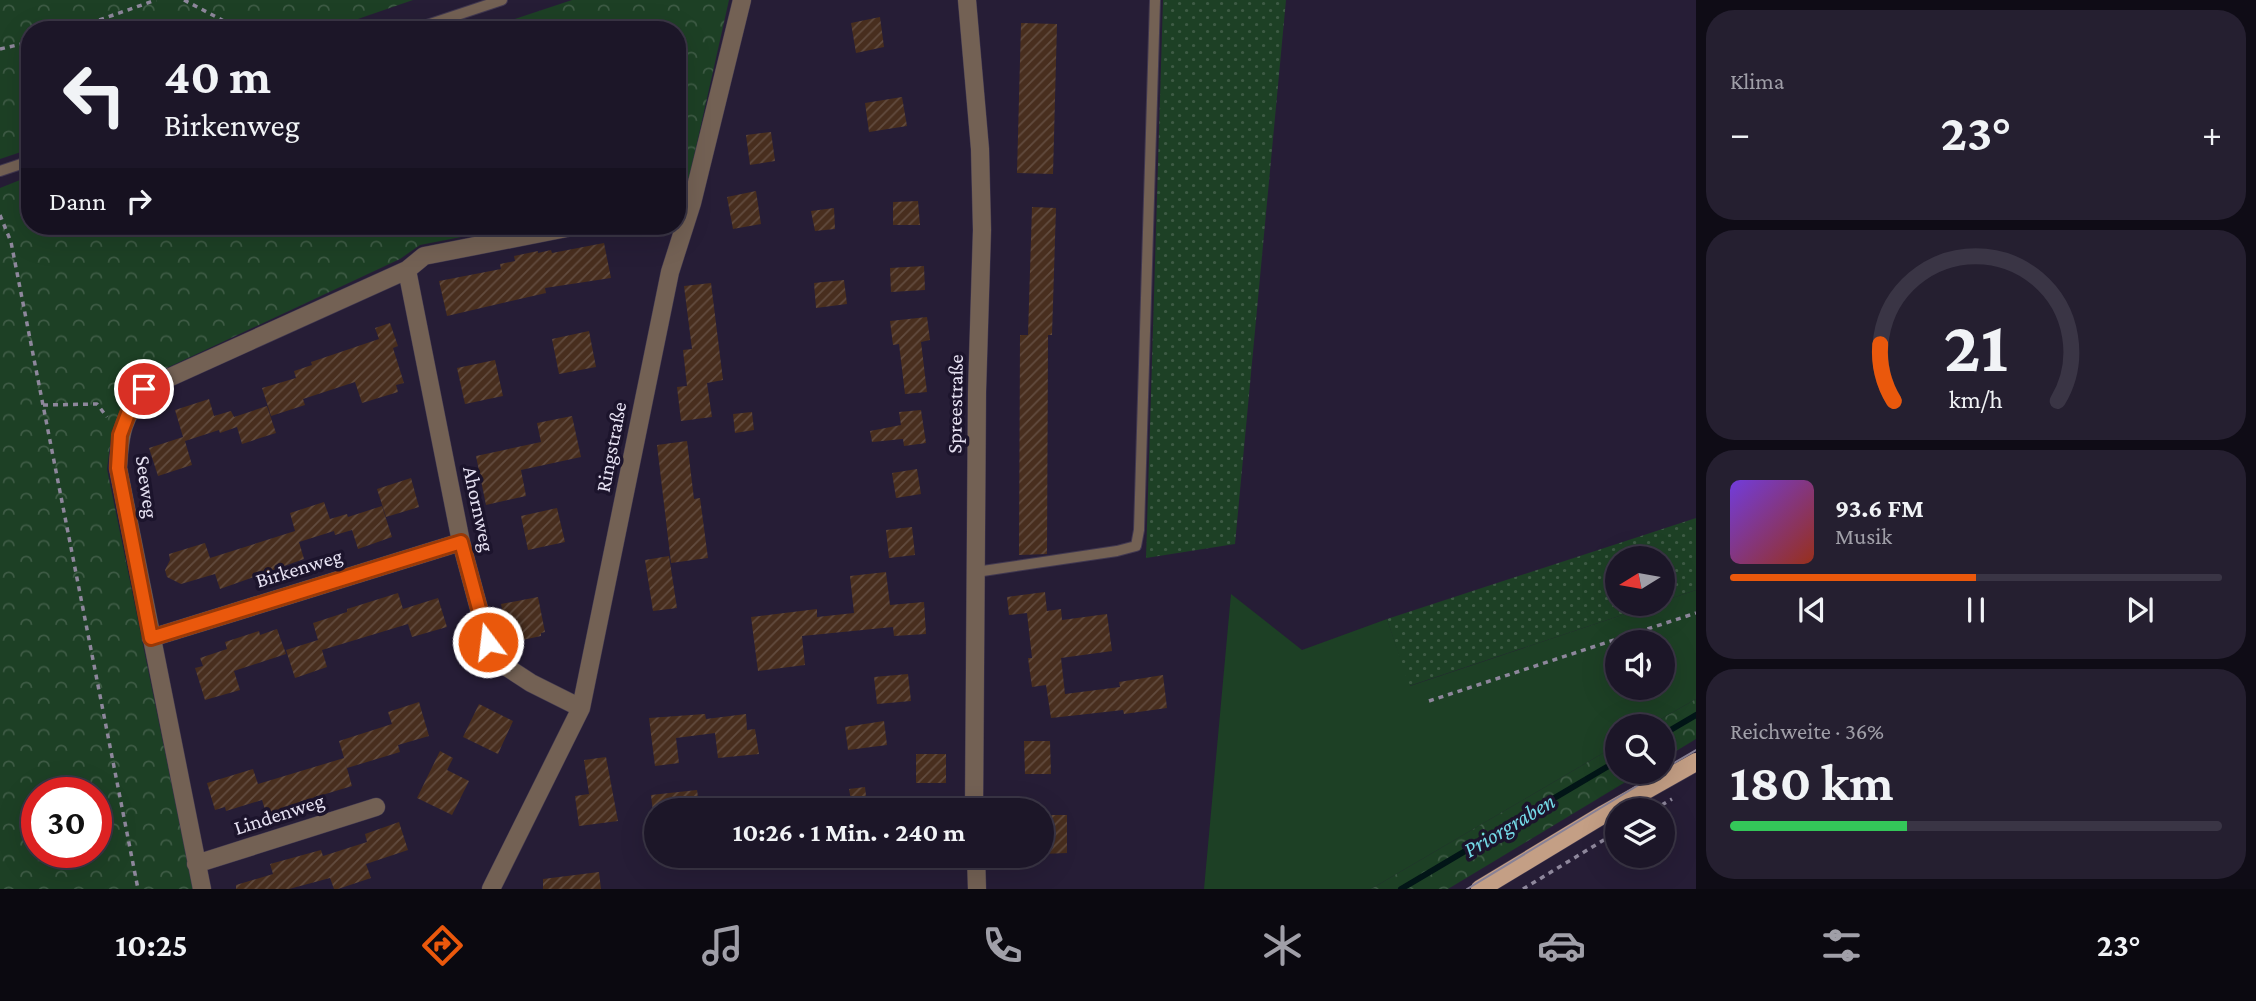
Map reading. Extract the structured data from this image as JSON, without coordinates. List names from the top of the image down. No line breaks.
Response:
{"streets":{"street":["Spreestraße","Ringstraße","Seeweg","Ahornweg","Birkenweg","Lindenweg"]},"crossings":[["Ringstraße","Ahornweg"],["Seeweg","Ahornweg"],["Seeweg","Birkenweg"],["Seeweg","Lindenweg"],["Ahornweg","Birkenweg"]],"water":["Priorgraben"],"north":"left","page":{"tile":["Klima",["Reichweite · 36%","180 km"]],"turn":["40 m","Birkenweg"],"heat":["−","23°","+"],"then":"Dann","song":["93.6 FM","Musik"],"limit":"30","trip":"10:26 · 1 Min. · 240 m","tabs":["10:25","23°"],"gauge":["21","km/h"]}}
